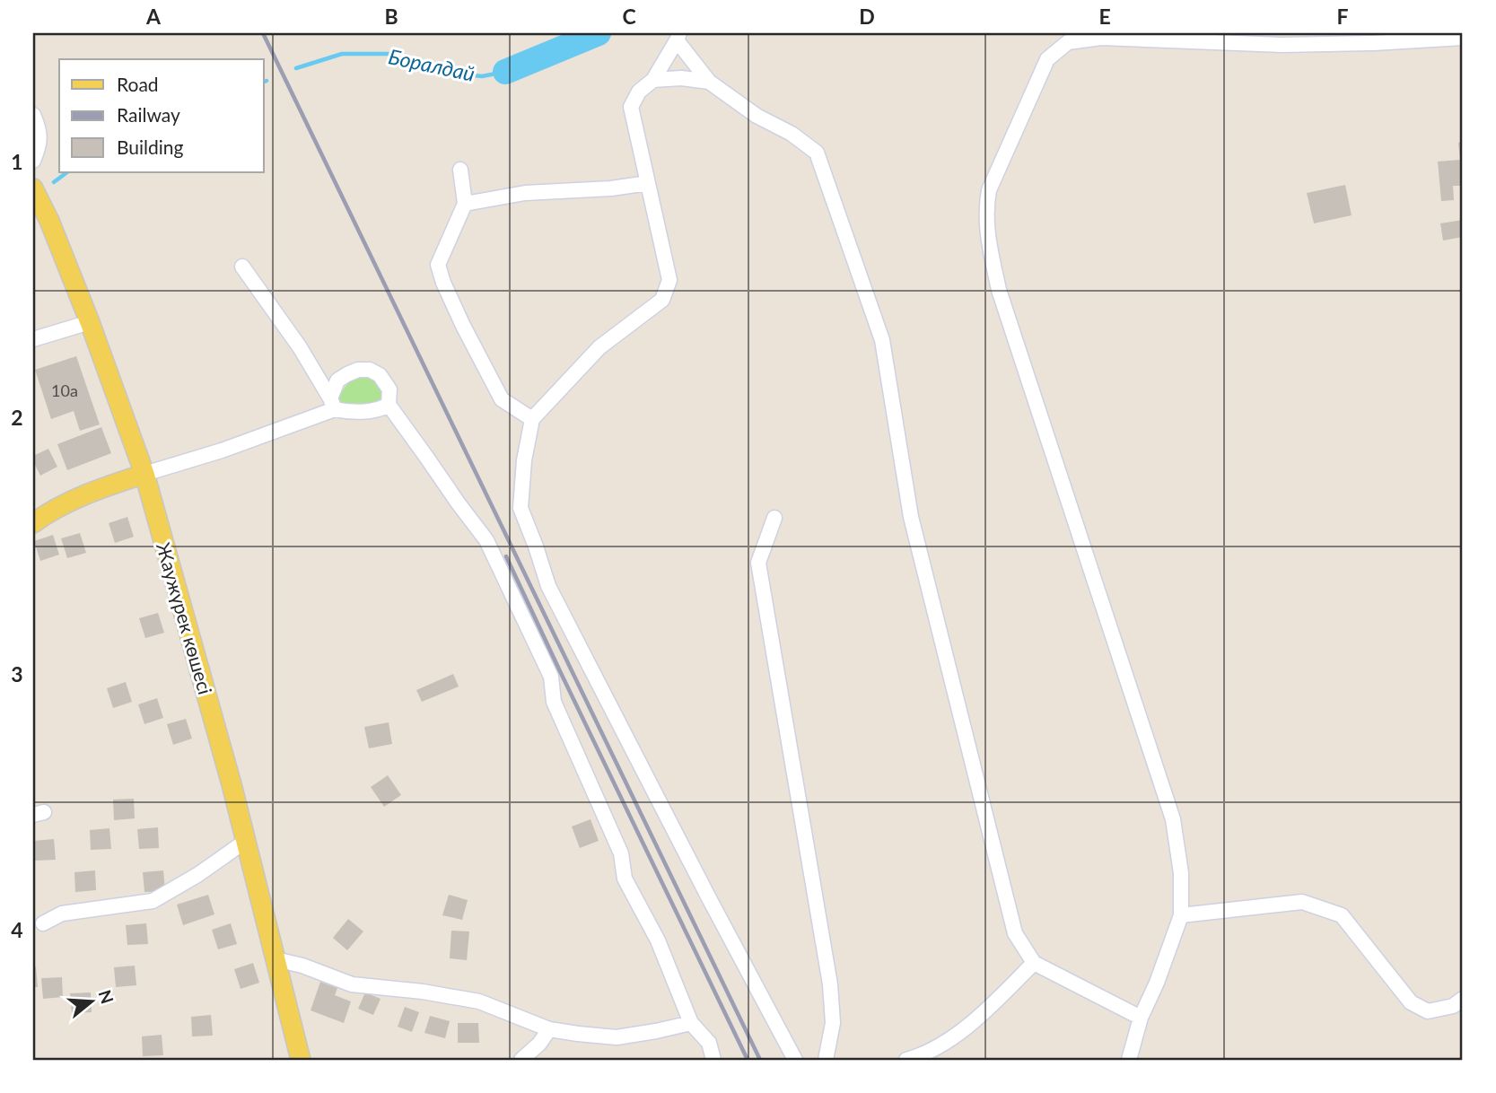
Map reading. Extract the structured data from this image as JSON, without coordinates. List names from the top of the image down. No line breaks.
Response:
{"streets":{"main road":["Жаужүрек көшесі"]},"water":["Боралдай"],"house_numbers":["10а"],"legend":["Road","Railway","Building"],"north":"right","grid":{"columns":["A","B","C","D","E","F"],"rows":["1","2","3","4"]}}
